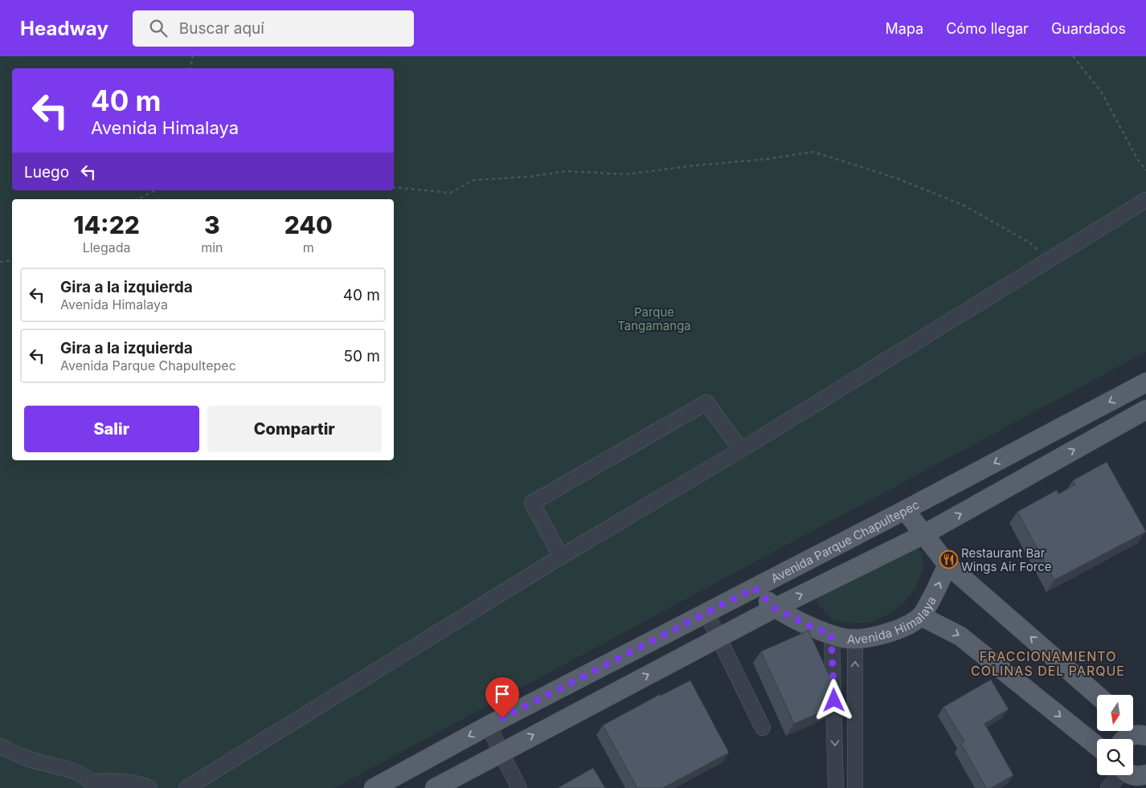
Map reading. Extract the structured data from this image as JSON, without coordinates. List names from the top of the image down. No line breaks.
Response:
{"streets":{"main road":["Avenida Parque Chapultepec","Avenida Himalaya"]},"crossings":[["Avenida Parque Chapultepec","Avenida Himalaya"]],"districts":["FRACCIONAMIENTO COLINAS DEL PARQUE"],"parks":["Parque Tangamanga"],"places":{"restaurant":["Restaurant Bar Wings Air Force"]},"north":"bottom","page":{"header":"Headway","search":"Buscar aquí","nav":["Mapa","Cómo llegar","Guardados"],"turn":["40 m","Avenida Himalaya"],"then":"Luego","eta":["14:22","Llegada","3","min","240","m"],"list":[{"name":"Gira a la izquierda","note":"Avenida Himalaya","value":"40 m"},{"name":"Gira a la izquierda","note":"Avenida Parque Chapultepec","value":"50 m"}],"buttons":["Salir","Compartir"]}}
